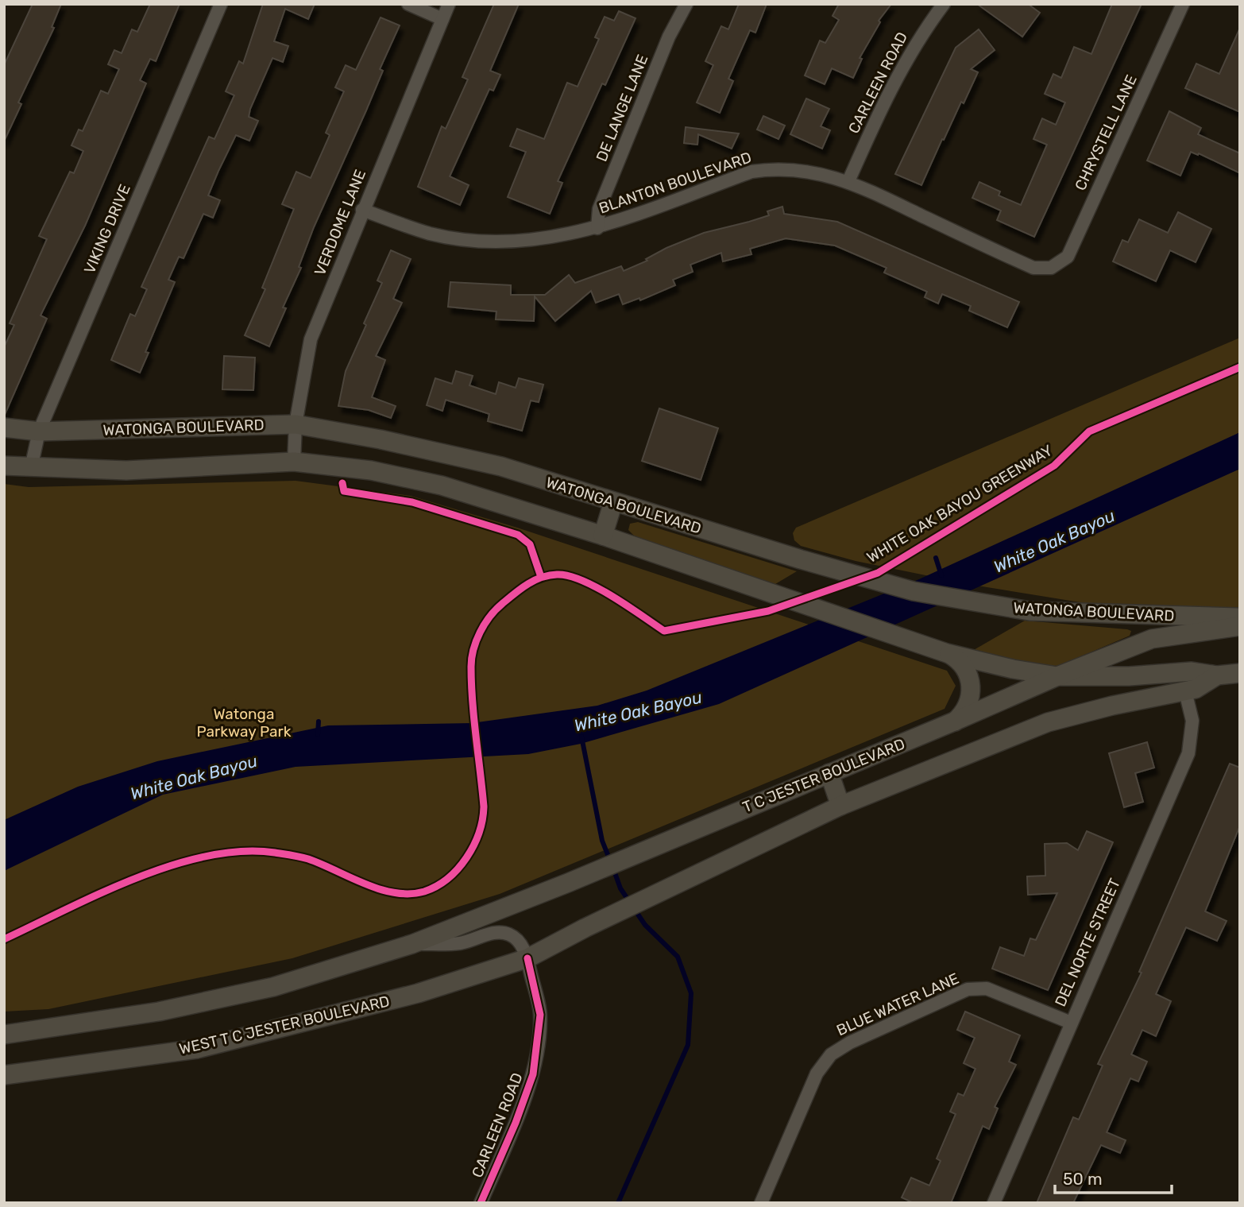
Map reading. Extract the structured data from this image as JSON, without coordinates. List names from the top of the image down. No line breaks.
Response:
{"streets":{"main road":["WATONGA BOULEVARD","T C JESTER BOULEVARD","WEST T C JESTER BOULEVARD"],"street":["CARLEEN ROAD","DE LANGE LANE","CHRYSTELL LANE","BLANTON BOULEVARD","VERDOME LANE","VIKING DRIVE","DEL NORTE STREET","BLUE WATER LANE"],"cycle path":["WHITE OAK BAYOU GREENWAY"]},"crossings":[["CARLEEN ROAD","BLANTON BOULEVARD"],["CARLEEN ROAD","T C JESTER BOULEVARD"],["CARLEEN ROAD","WEST T C JESTER BOULEVARD"],["DE LANGE LANE","BLANTON BOULEVARD"],["CHRYSTELL LANE","BLANTON BOULEVARD"],["BLANTON BOULEVARD","VERDOME LANE"],["VERDOME LANE","WATONGA BOULEVARD"],["VIKING DRIVE","WATONGA BOULEVARD"],["DEL NORTE STREET","BLUE WATER LANE"]],"water":["White Oak Bayou"],"parks":["Watonga Parkway Park"],"scale_bar":"50 m"}
